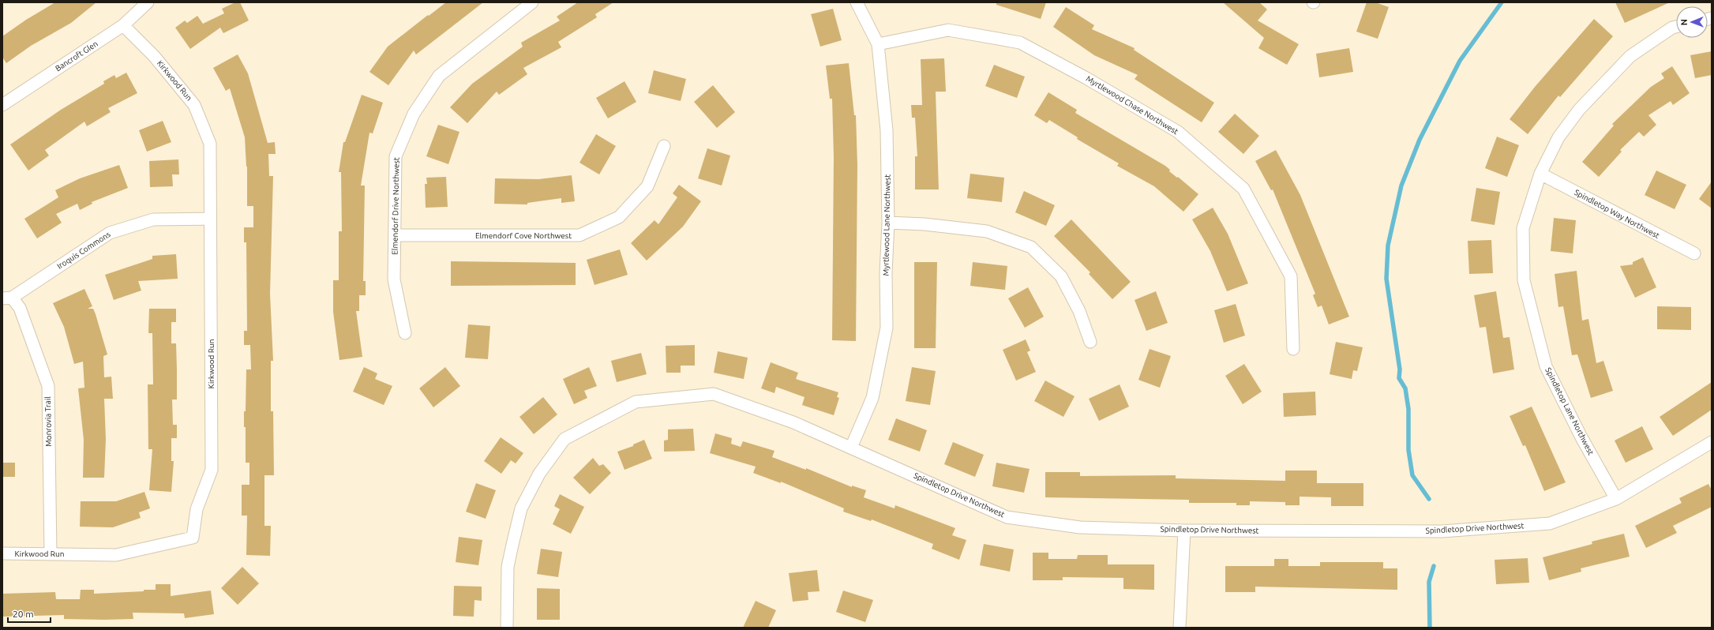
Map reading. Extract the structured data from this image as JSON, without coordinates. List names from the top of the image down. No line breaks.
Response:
{"streets":{"street":["Bancroft Glen","Kirkwood Run","Myrtlewood Chase Northwest","Elmendorf Drive Northwest","Spindletop Way Northwest","Myrtlewood Lane Northwest","Elmendorf Cove Northwest","Iroquis Commons","Spindletop Lane Northwest","Monrovia Trail","Spindletop Drive Northwest"]},"crossings":[["Bancroft Glen","Kirkwood Run"],["Kirkwood Run","Iroquis Commons"],["Kirkwood Run","Monrovia Trail"],["Myrtlewood Chase Northwest","Myrtlewood Lane Northwest"],["Elmendorf Drive Northwest","Elmendorf Cove Northwest"],["Spindletop Way Northwest","Spindletop Lane Northwest"],["Myrtlewood Lane Northwest","Spindletop Drive Northwest"],["Iroquis Commons","Monrovia Trail"],["Spindletop Lane Northwest","Spindletop Drive Northwest"]],"scale_bar":"20 m","north":"left"}
